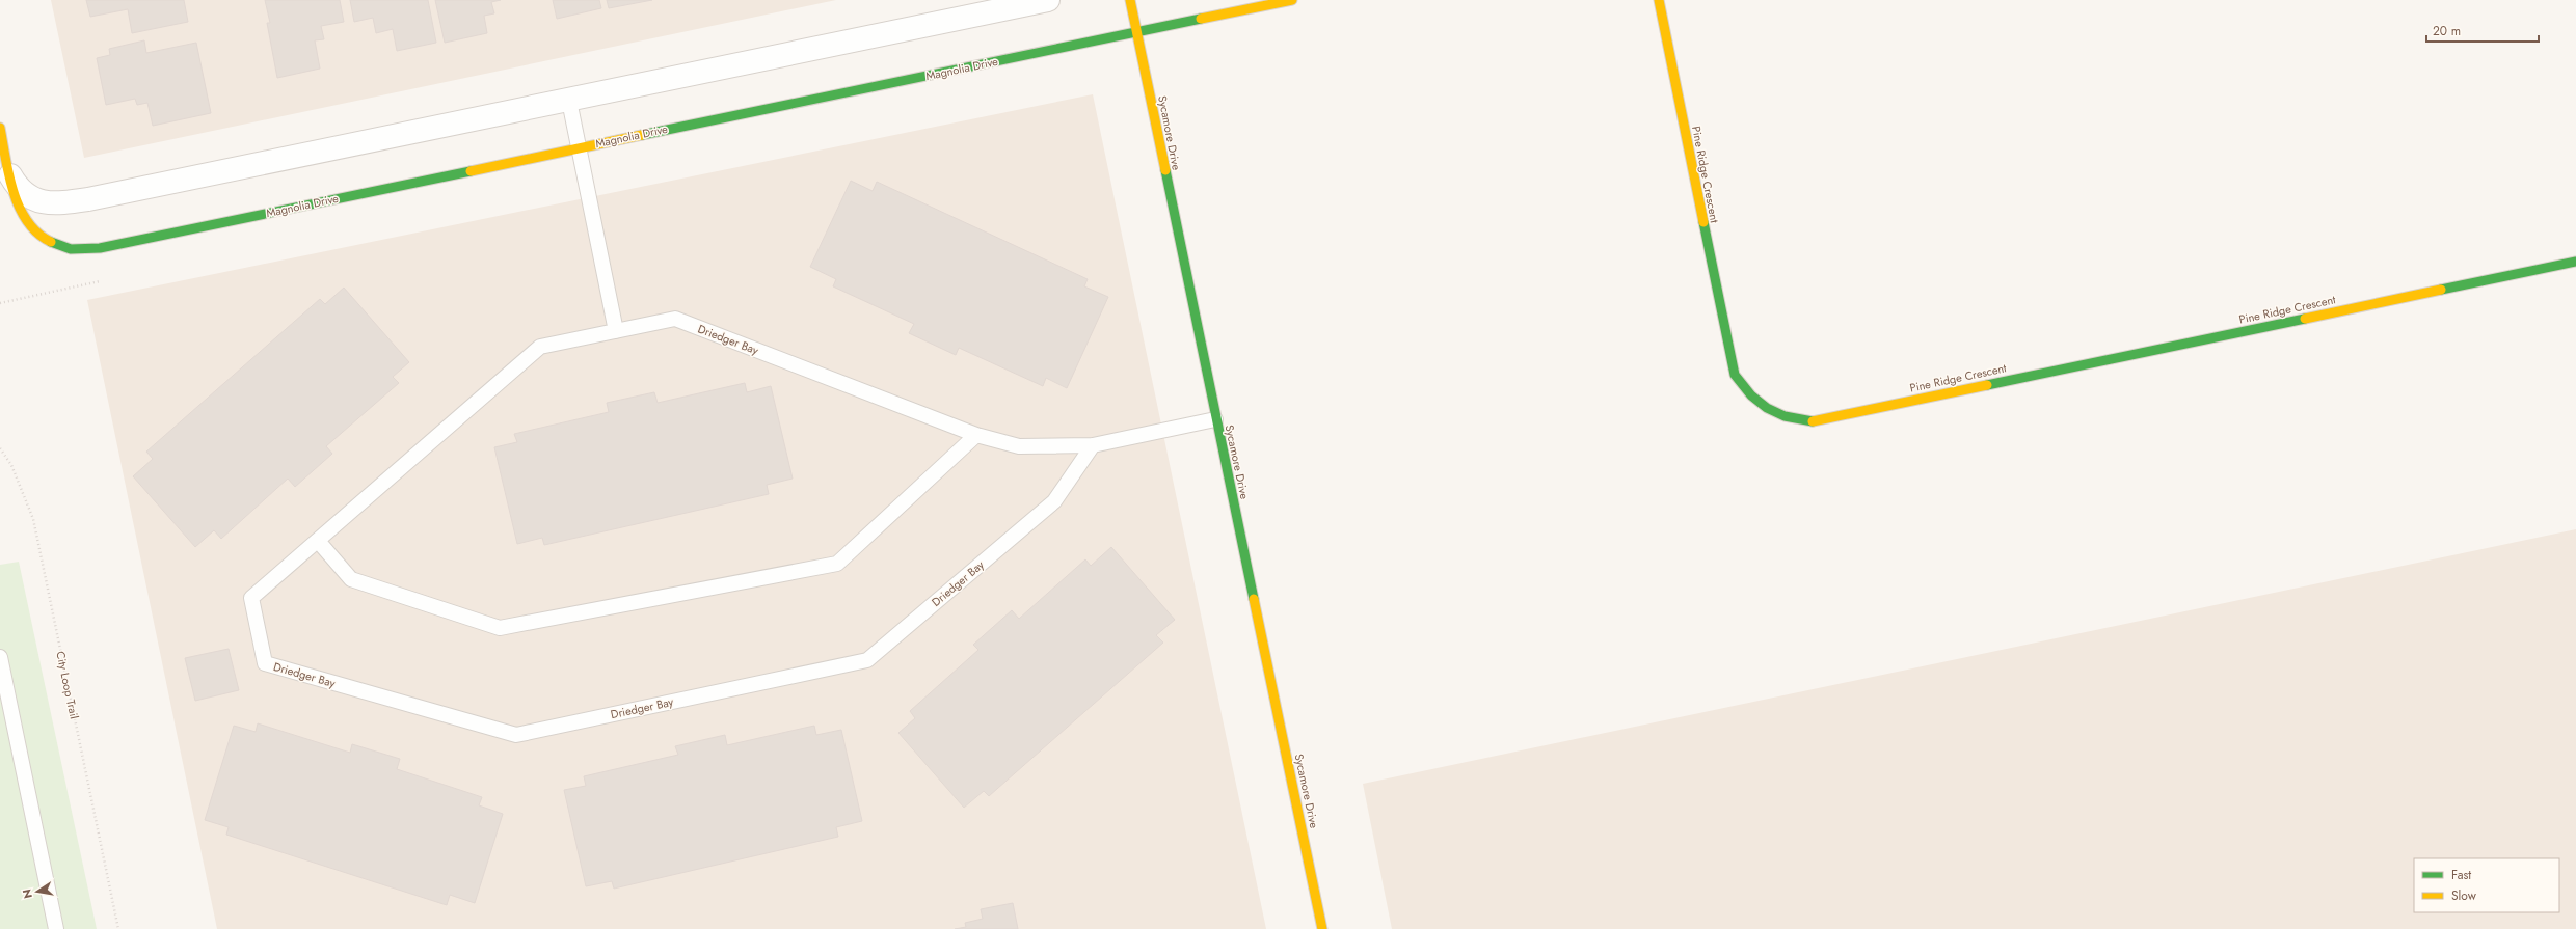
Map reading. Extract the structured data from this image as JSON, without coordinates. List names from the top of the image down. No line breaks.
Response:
{"streets":{"street":["Magnolia Drive","Sycamore Drive","Pine Ridge Crescent"],"lane":["Driedger Bay"],"path":["City Loop Trail"]},"crossings":[["Magnolia Drive","Sycamore Drive"],["Sycamore Drive","Driedger Bay"]],"legend":["Fast","Slow"],"scale_bar":"20 m","north":"left"}
